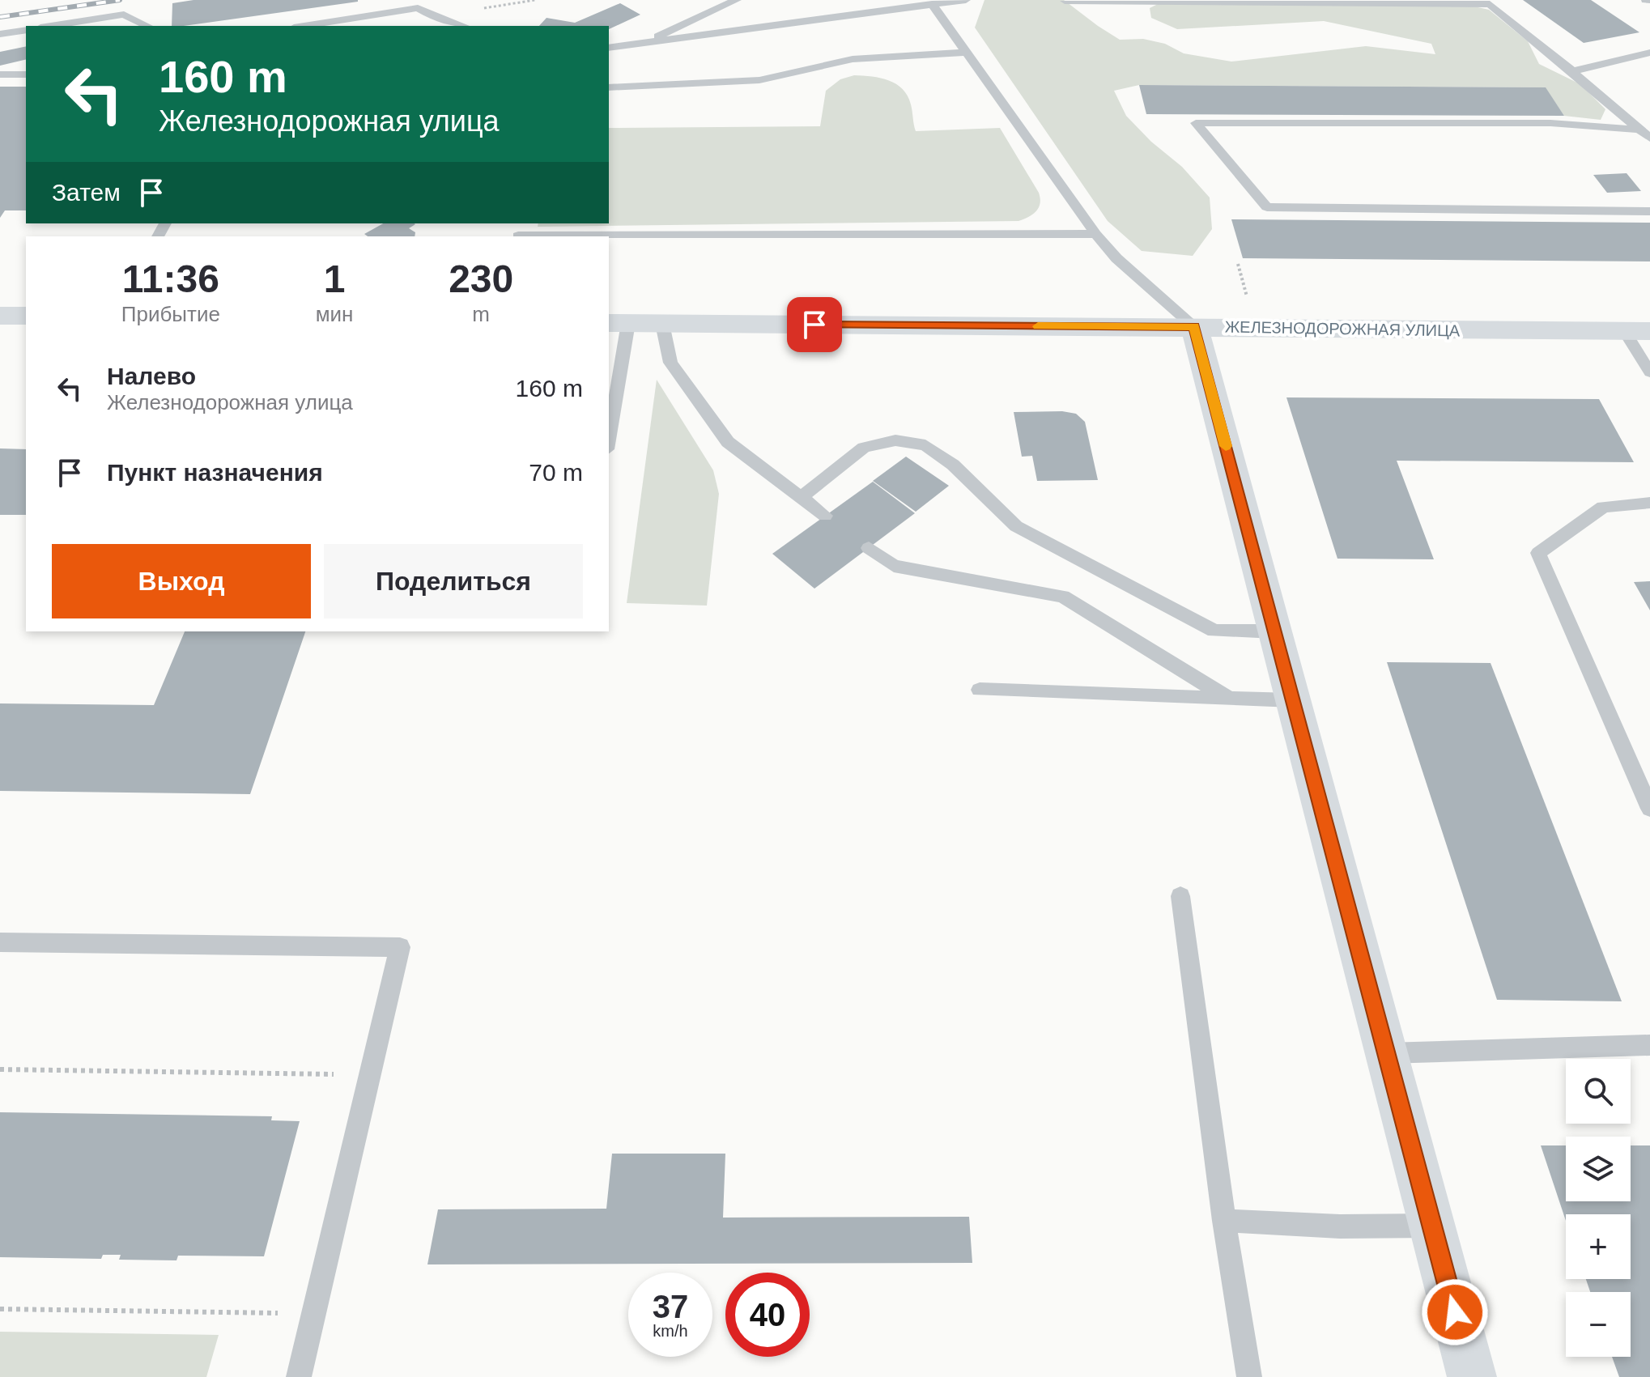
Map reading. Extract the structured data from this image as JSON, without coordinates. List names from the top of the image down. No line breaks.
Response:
{"streets":{"main road":["ЖЕЛЕЗНОДОРОЖНАЯ УЛИЦА"]},"page":{"turn":["160 m","Железнодорожная улица"],"then":"Затем","eta":["11:36","Прибытие","1","мин","230","m"],"list":[{"name":"Налево","note":"Железнодорожная улица","value":"160 m"},{"name":"Пункт назначения","value":"70 m"}],"buttons":["Выход","Поделиться"],"map_buttons":["+","−"],"speed":"37 km/h","limit":"40"}}
